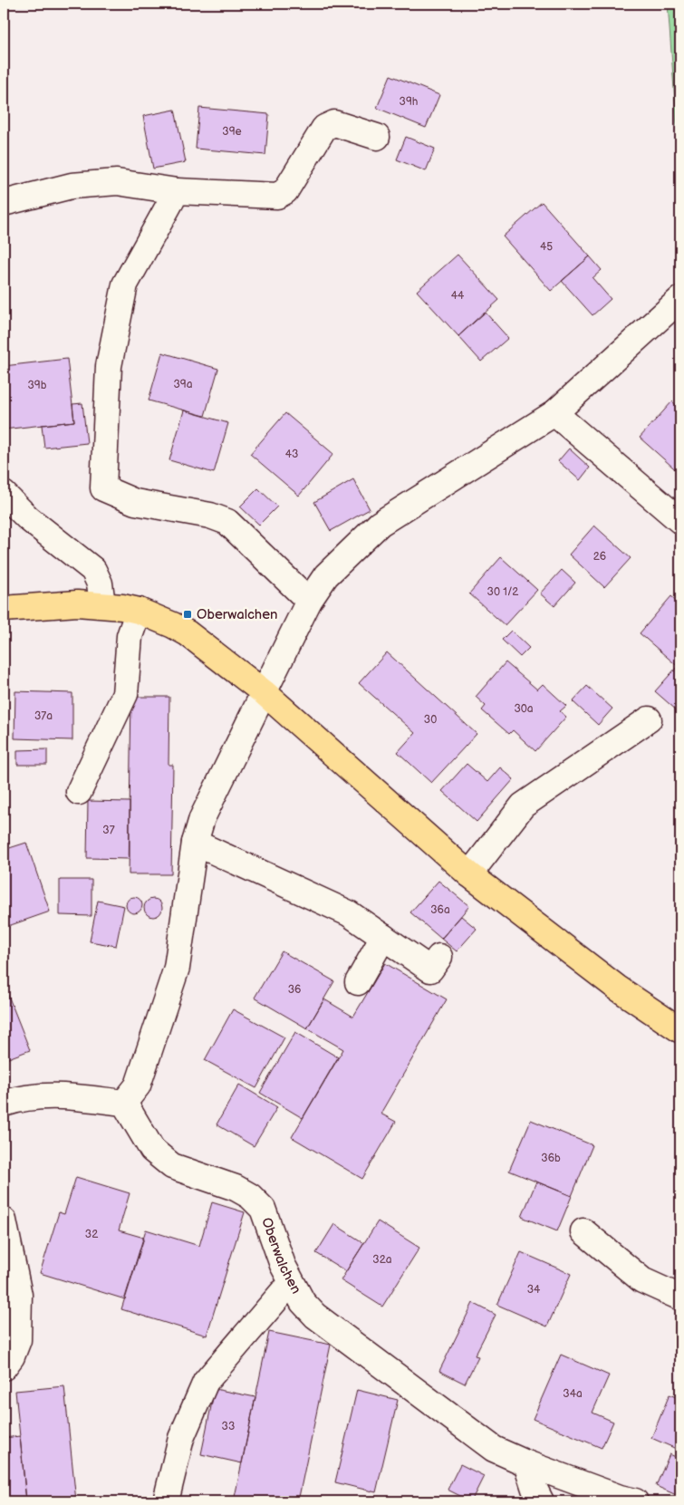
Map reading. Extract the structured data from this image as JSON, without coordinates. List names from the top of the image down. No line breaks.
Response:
{"streets":{"street":["Oberwalchen"]},"places":{"transit":["Oberwalchen"]},"house_numbers":["39h","39e","45","44","39a","39b","43","26","30 1/2","30a","37a","30","37","36a","36","36b","32","32a","34","34a","33"]}
